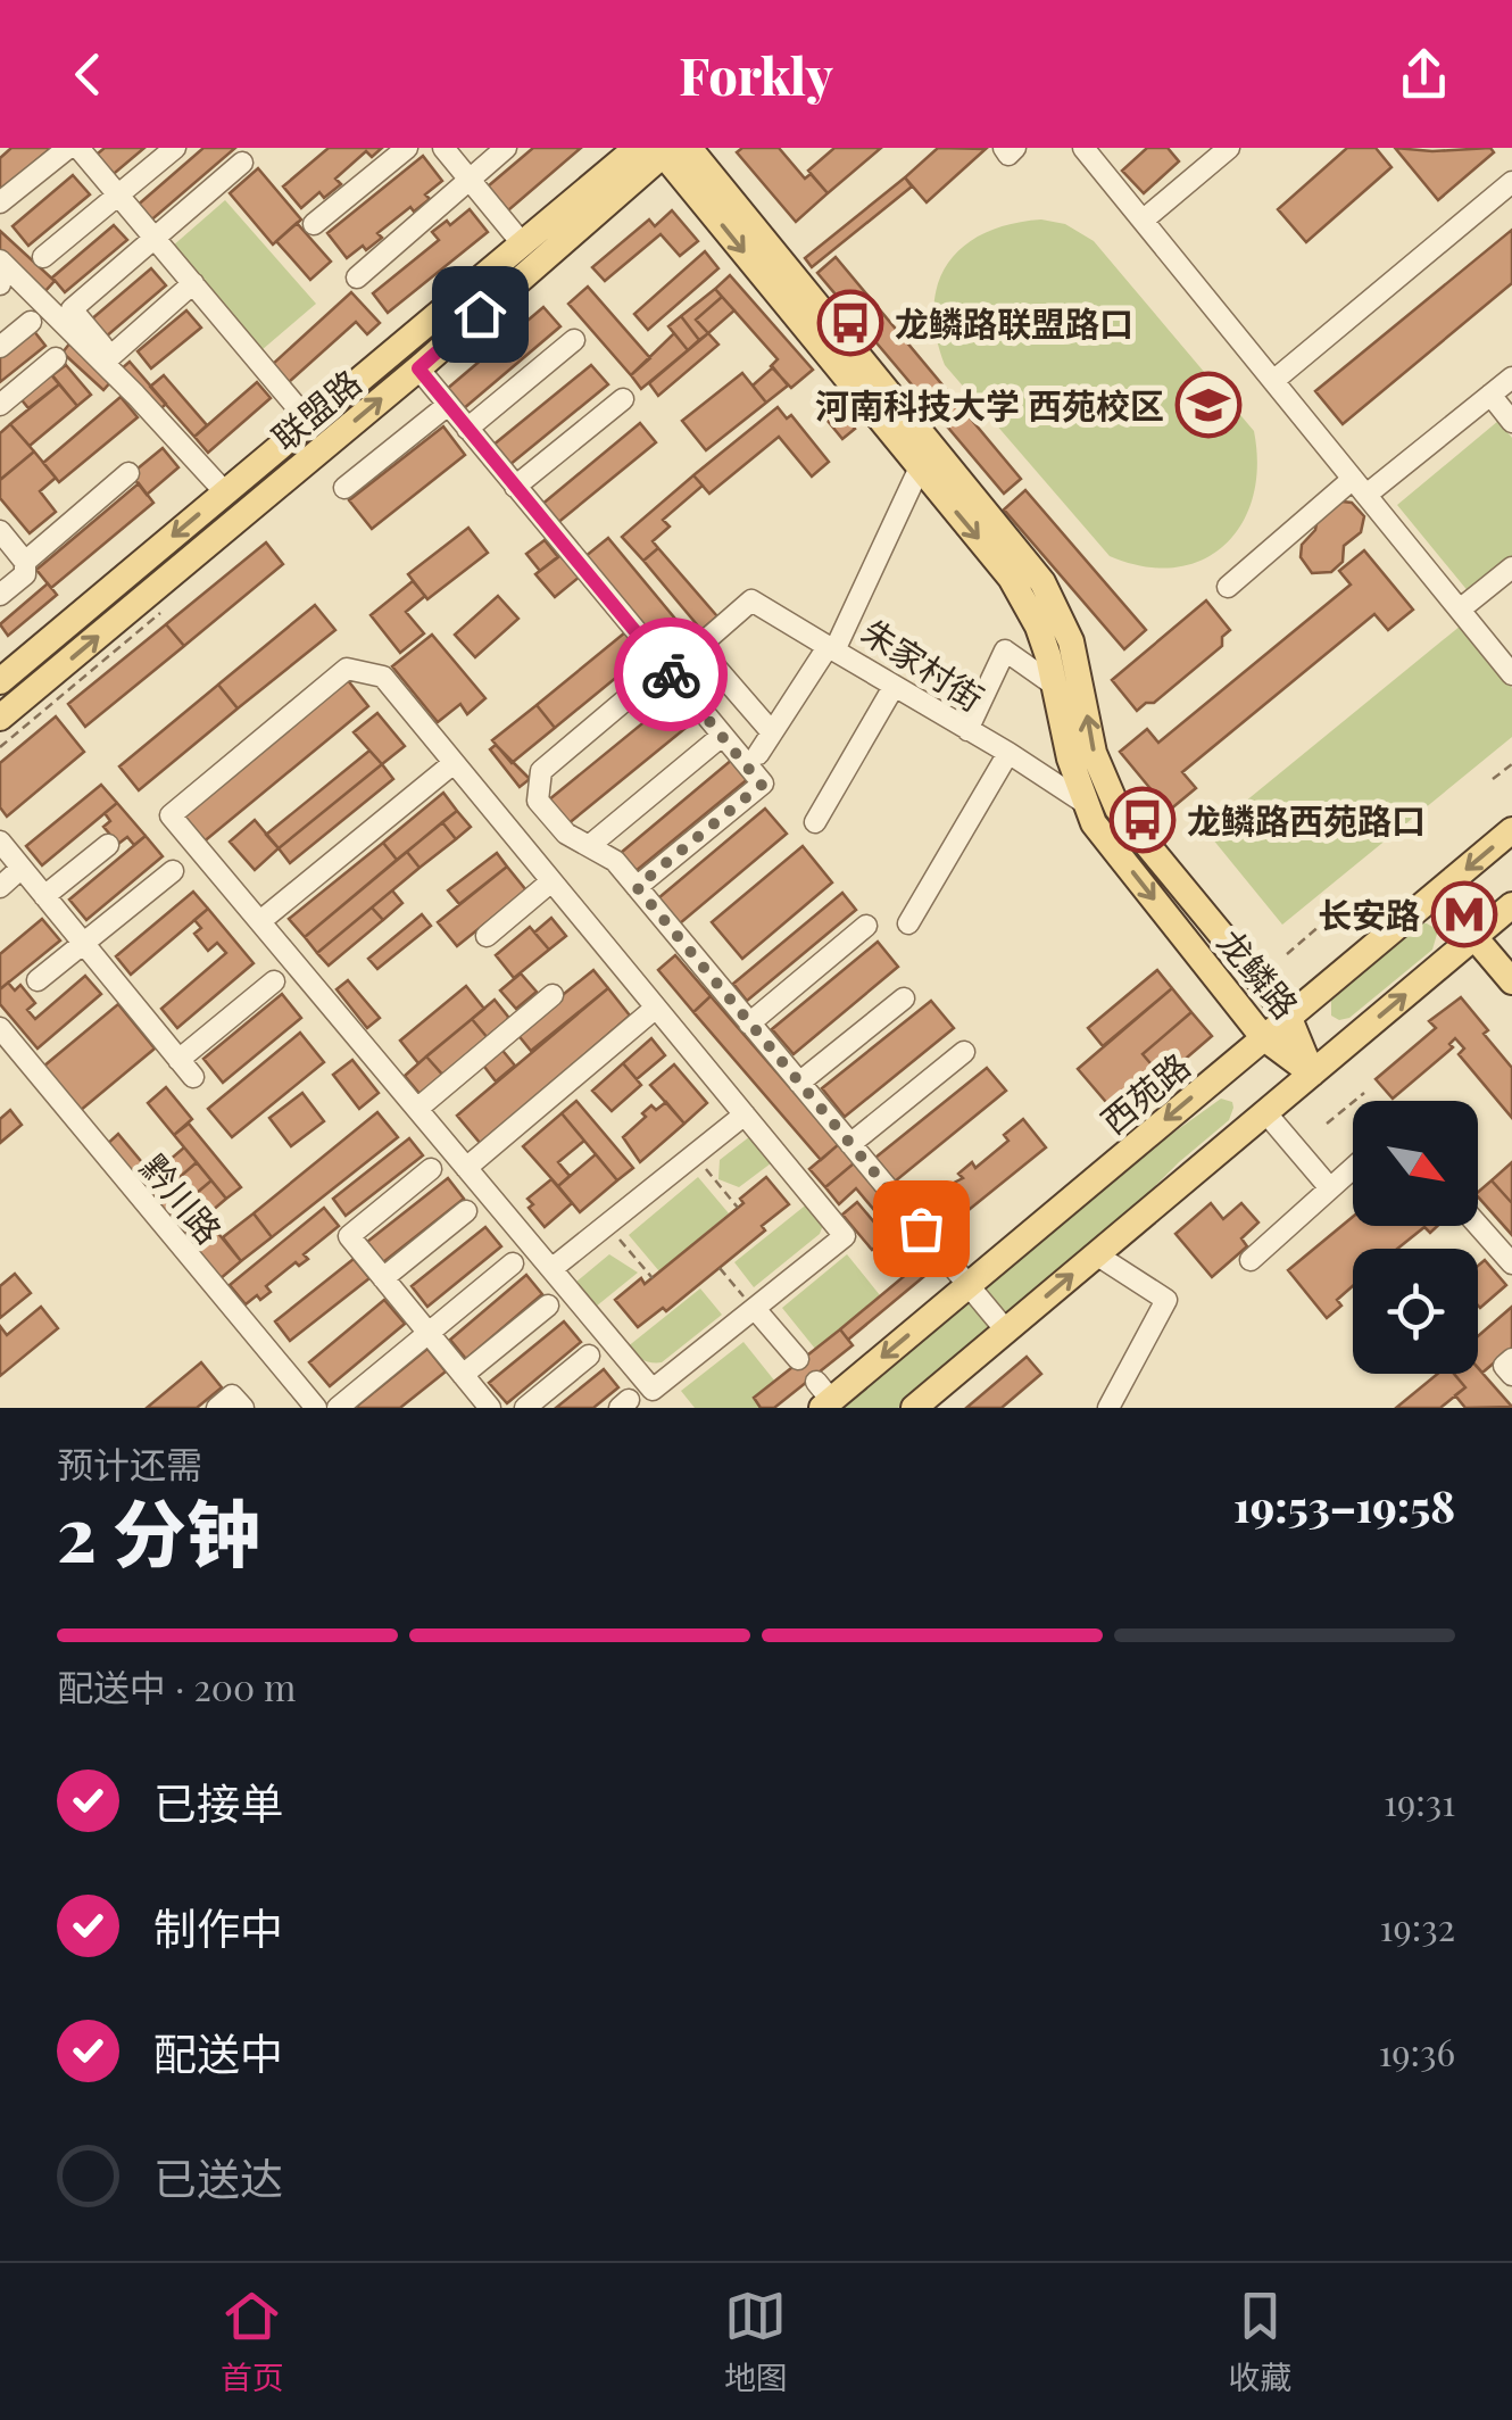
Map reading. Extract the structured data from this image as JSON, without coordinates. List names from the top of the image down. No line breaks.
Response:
{"streets":{"main road":["联盟路","龙鳞路","西苑路"],"street":["朱家村街","黔川路"]},"crossings":[["联盟路","龙鳞路"],["朱家村街","龙鳞路"],["龙鳞路","西苑路"]],"places":{"bus stop":["龙鳞路联盟路口","龙鳞路西苑路口"],"school or university":["河南科技大学 西苑校区"],"metro station":["长安路"]},"north":"bottom right","page":{"header":"Forkly","heading":["2 分钟","预计还需","19:53–19:58"],"bar":"配送中 · 200 m","list":[["已接单","19:31"],["制作中","19:32"],["配送中","19:36"],"已送达"],"tabs":["首页","地图","收藏"]}}
